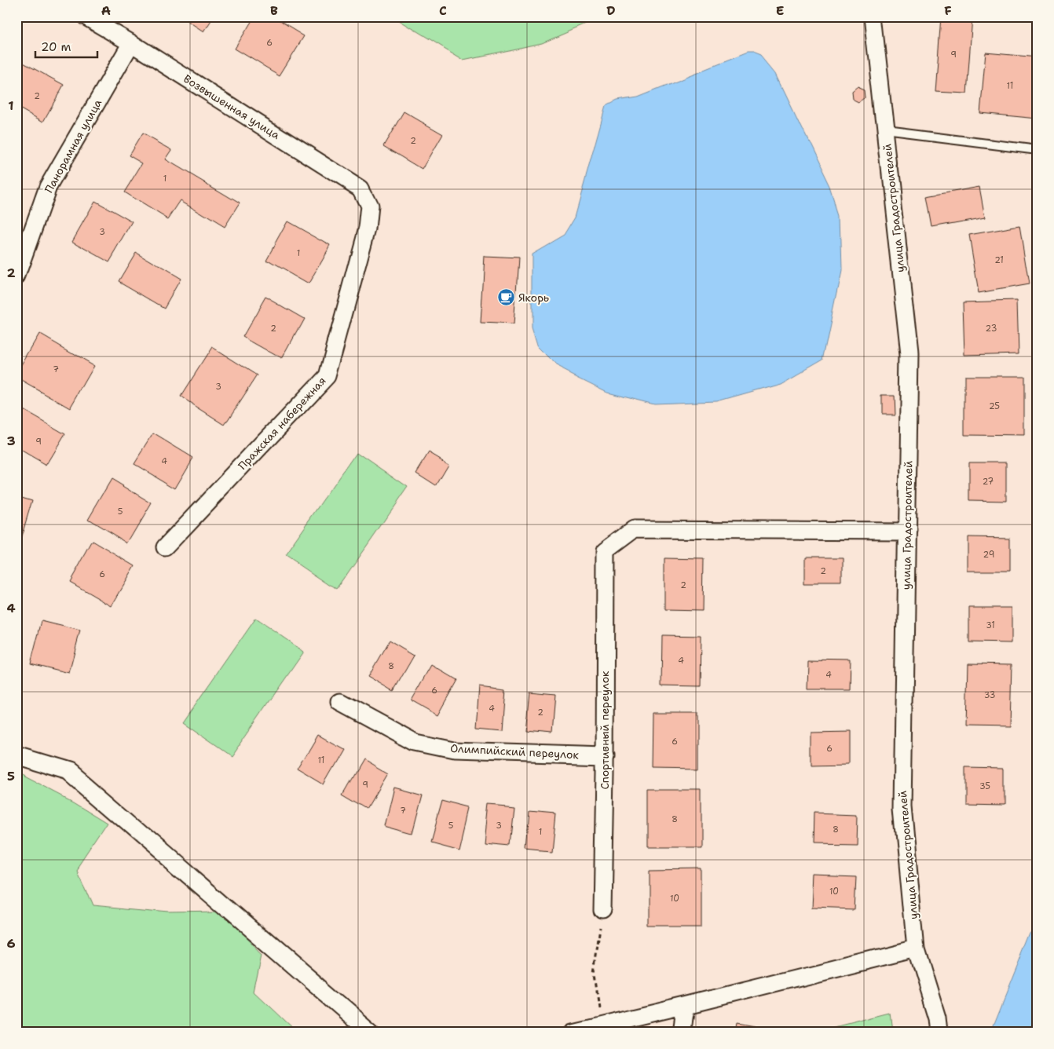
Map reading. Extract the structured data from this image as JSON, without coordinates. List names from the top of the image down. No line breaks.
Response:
{"streets":{"street":["Возвышенная улица","Панорамная улица","улица Градостроителей","Пражская набережная","Спортивный переулок","Олимпийский переулок"]},"crossings":[["Возвышенная улица","Панорамная улица"],["Возвышенная улица","Пражская набережная"],["улица Градостроителей","Спортивный переулок"],["Спортивный переулок","Олимпийский переулок"]],"places":{"cafe":["Якорь"]},"house_numbers":["6","9","11","2","2","1","3","1","21","2","23","7","3","25","9","4","27","5","29","2","6","2","31","4","8","4","6","33","4","2","6","6","11","9","35","7","8","5","3","8","1","10","10"],"scale_bar":"20 m","grid":{"columns":["A","B","C","D","E","F"],"rows":["1","2","3","4","5","6"]}}
